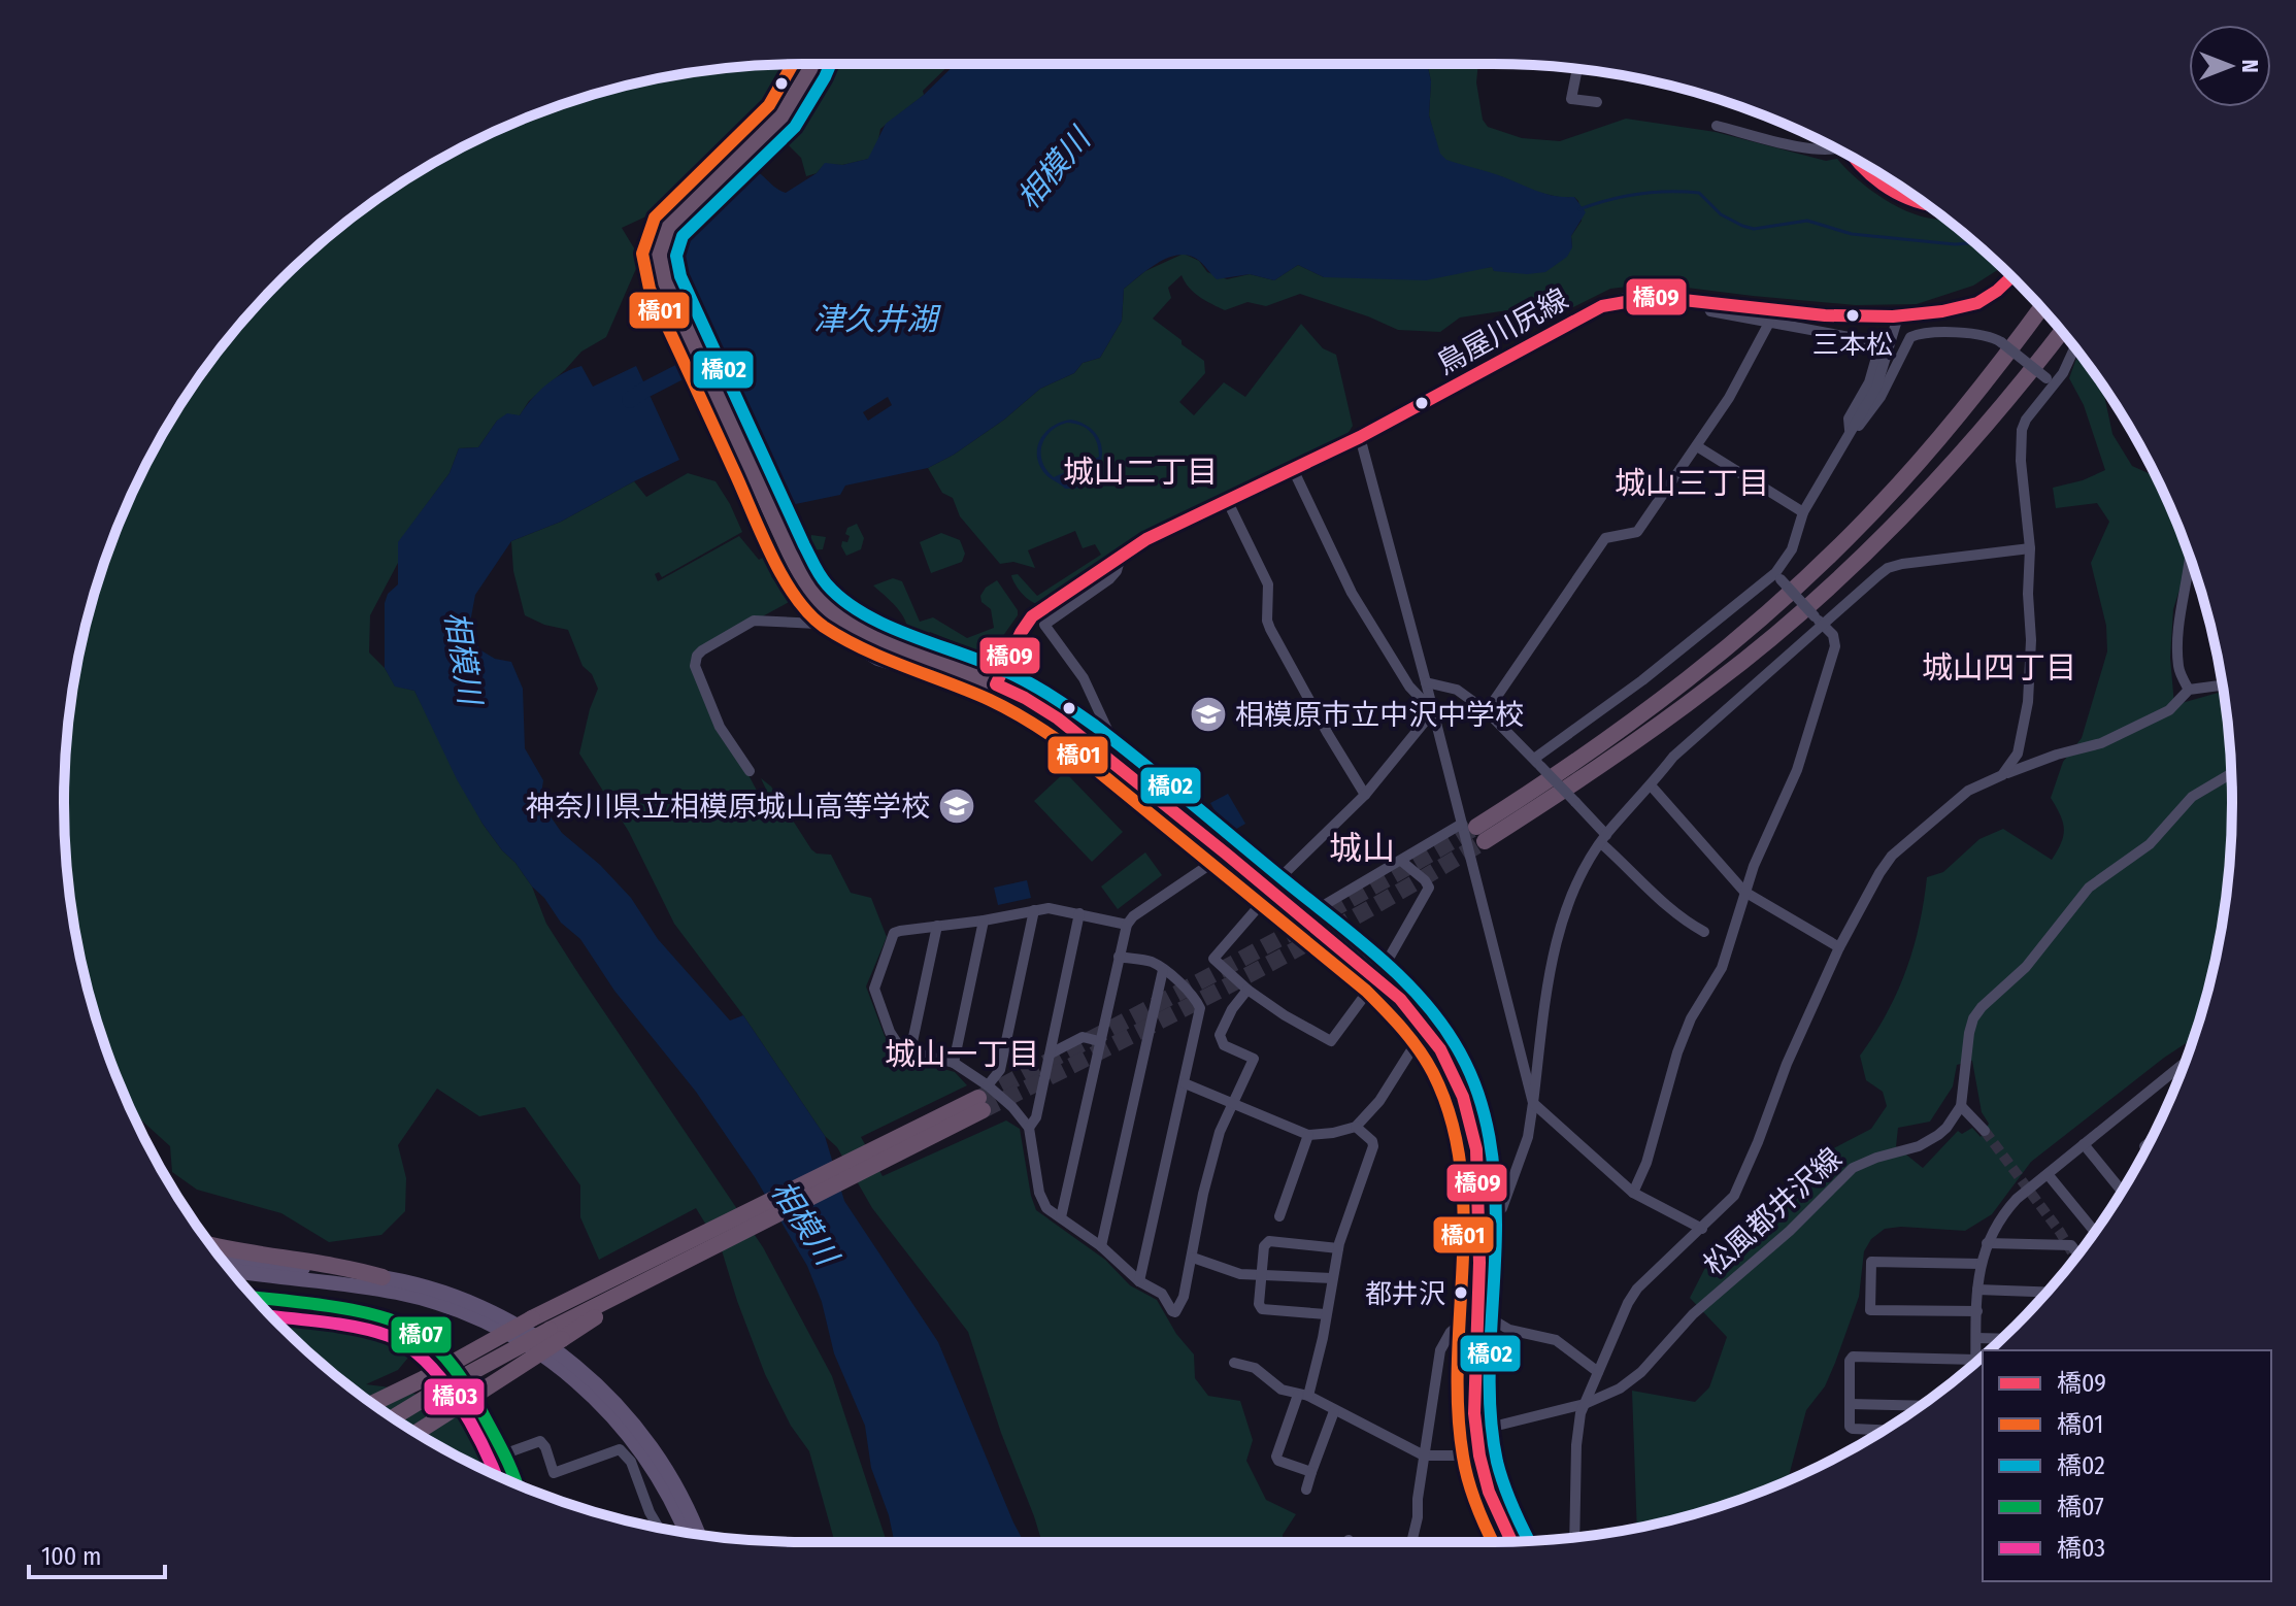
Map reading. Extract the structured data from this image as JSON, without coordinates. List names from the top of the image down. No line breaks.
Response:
{"streets":{"main road":["鳥屋川尻線"],"street":["松風都井沢線"]},"districts":["城山二丁目","城山三丁目","城山四丁目","城山","城山一丁目"],"water":["相模川","津久井湖"],"places":{"other":["三本松","都井沢"],"school or university":["相模原市立中沢中学校","神奈川県立相模原城山高等学校"]},"lines":["transit line 橋02","transit line 橋01","transit line 橋09","transit line 橋07","transit line 橋03"],"legend":["橋09","橋01","橋02","橋07","橋03"],"scale_bar":"100 m","north":"right"}
